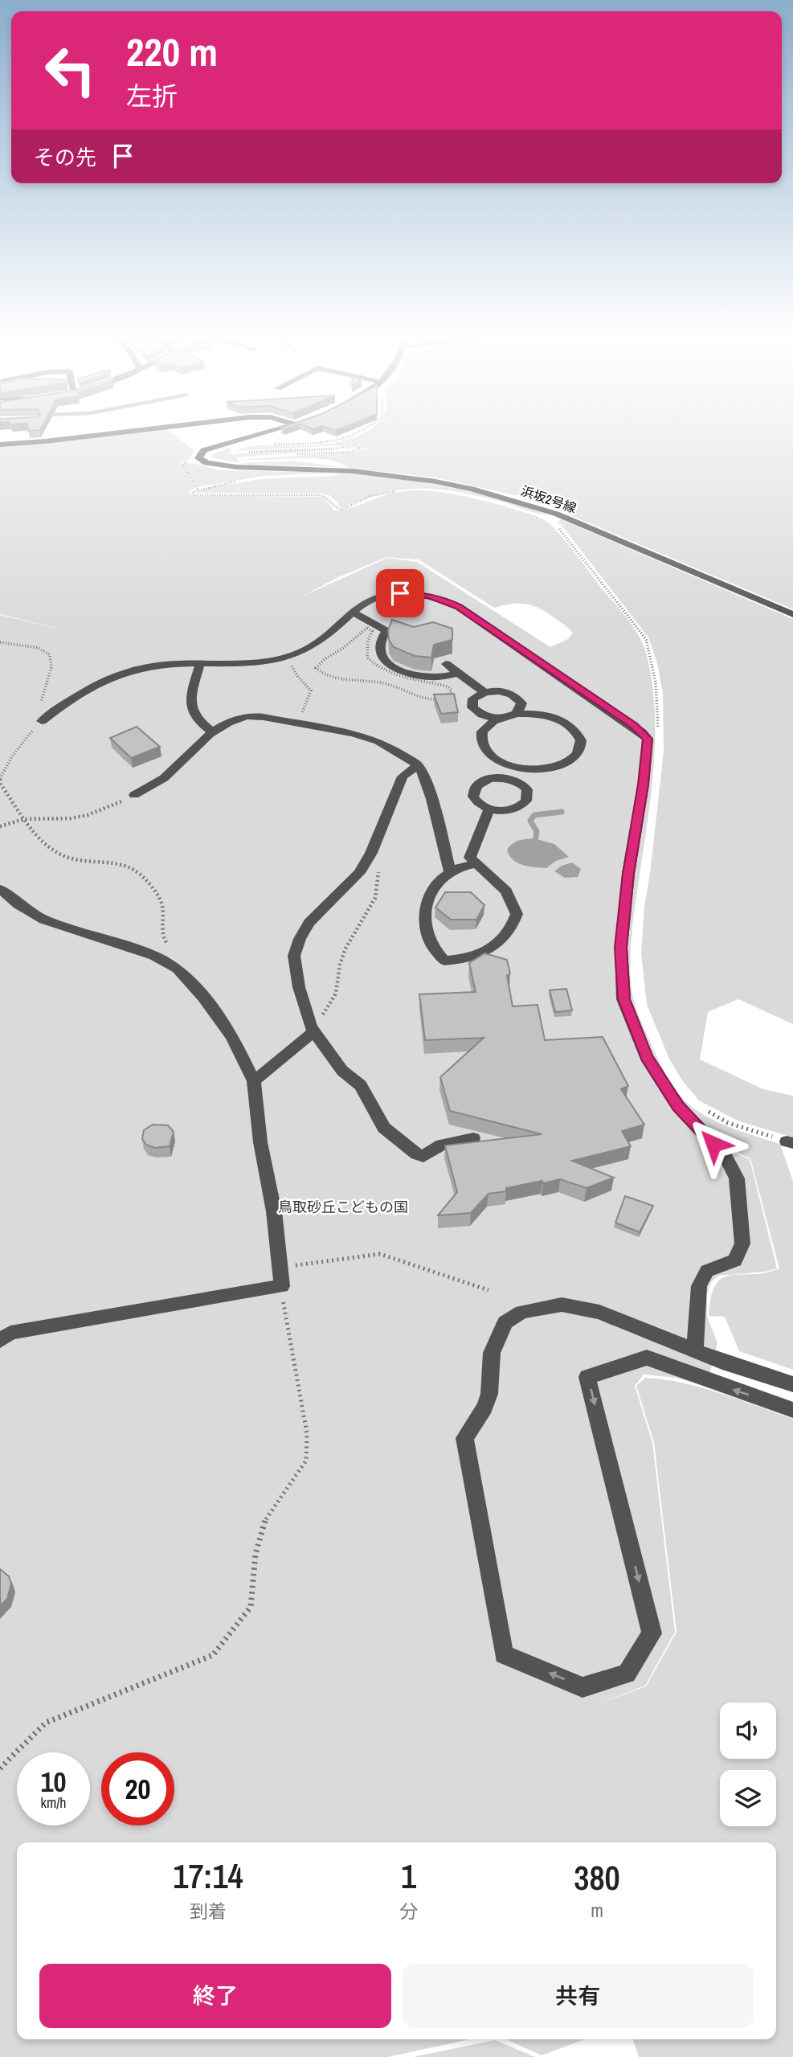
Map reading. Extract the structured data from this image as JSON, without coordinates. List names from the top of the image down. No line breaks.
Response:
{"streets":{"street":["浜坂2号線"]},"parks":["鳥取砂丘こどもの国"],"page":{"turn":["220 m","左折"],"then":"その先","speed":"10 km/h","limit":"20","eta":["17:14","到着","1","分","380","m"],"buttons":["終了","共有"]}}
